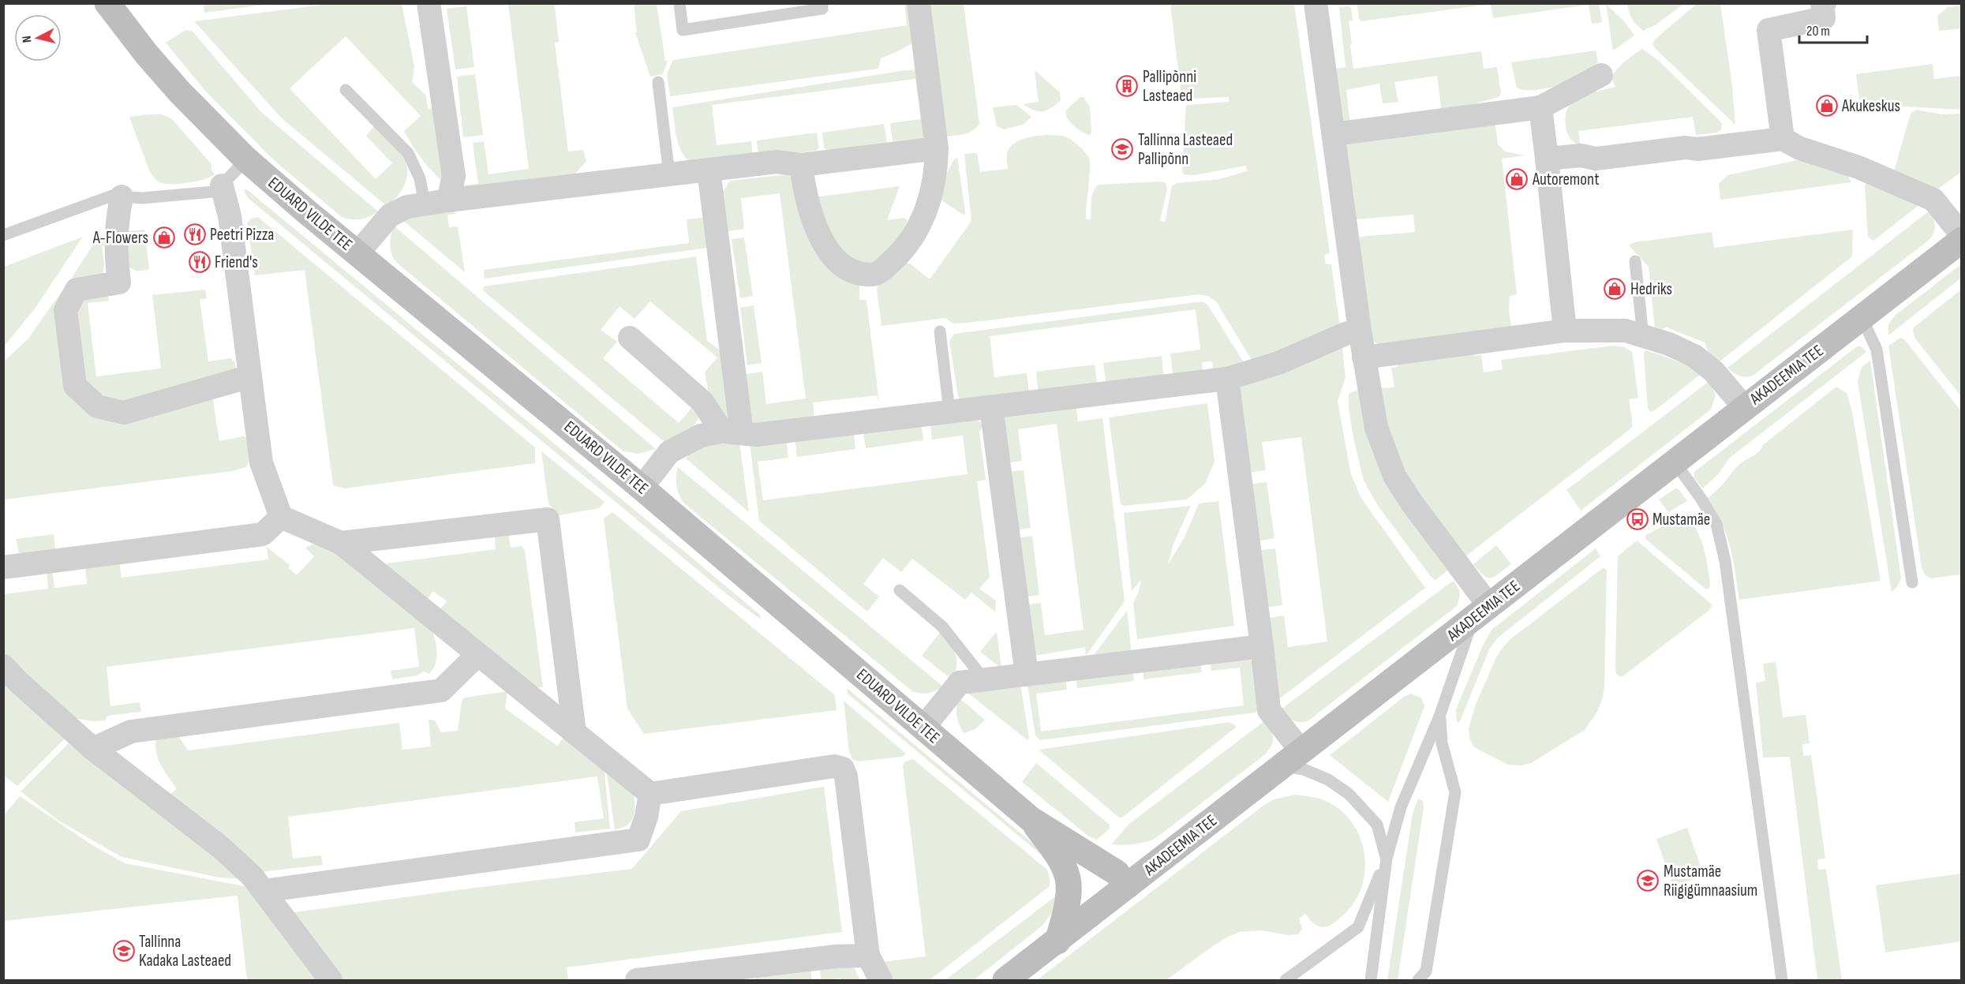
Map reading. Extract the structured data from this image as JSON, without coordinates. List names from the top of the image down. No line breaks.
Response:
{"streets":{"street":["EDUARD VILDE TEE","AKADEEMIA TEE"]},"crossings":[["EDUARD VILDE TEE","AKADEEMIA TEE"]],"places":{"building":["Pallipõnni Lasteaed"],"shop":["Akukeskus","Autoremont","A-Flowers","Hedriks"],"school or university":["Tallinna Lasteaed Pallipõnn","Mustamäe Riigigümnaasium","Tallinna Kadaka Lasteaed"],"restaurant":["Peetri Pizza","Friend's"],"bus stop":["Mustamäe"]},"scale_bar":"20 m","north":"left"}
